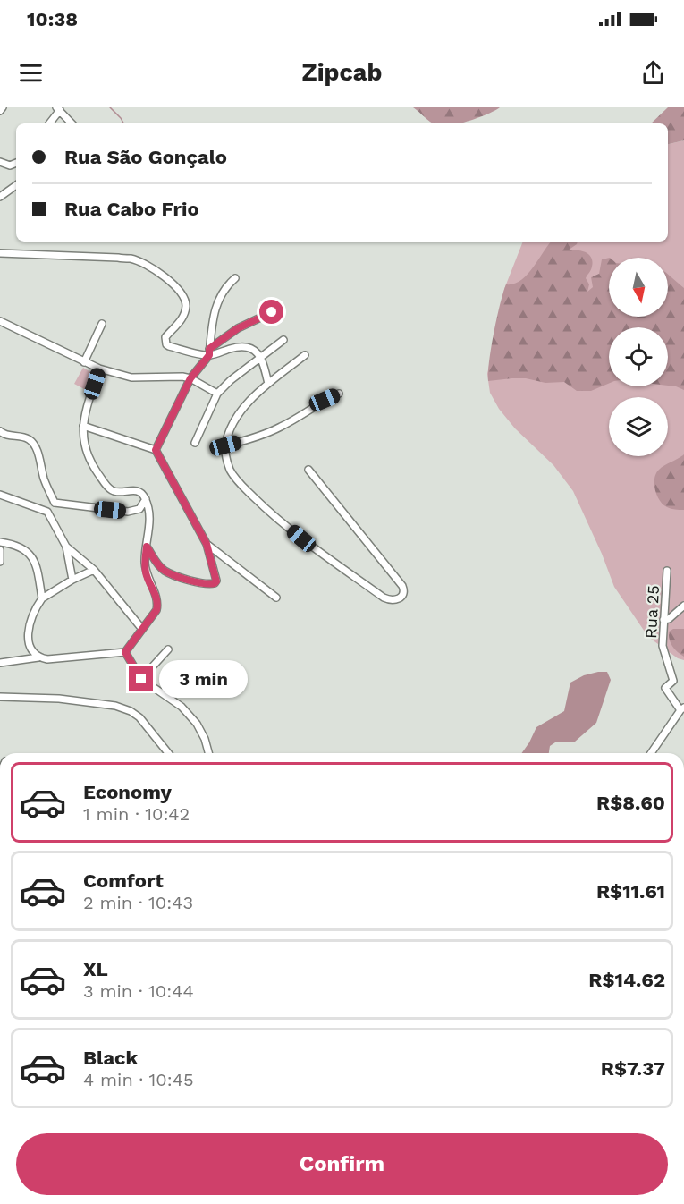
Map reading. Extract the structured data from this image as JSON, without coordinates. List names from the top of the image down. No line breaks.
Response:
{"streets":{"street":["Rua 25"]},"north":"bottom","page":{"status":"10:38","header":"Zipcab","banner":["Rua São Gonçalo","Rua Cabo Frio"],"bubble":"3 min","list":[{"name":"Economy","note":"1 min · 10:42","value":"R$8.60"},{"name":"Comfort","note":"2 min · 10:43","value":"R$11.61"},{"name":"XL","note":"3 min · 10:44","value":"R$14.62"},{"name":"Black","note":"4 min · 10:45","value":"R$7.37"}],"buttons":"Confirm"}}
